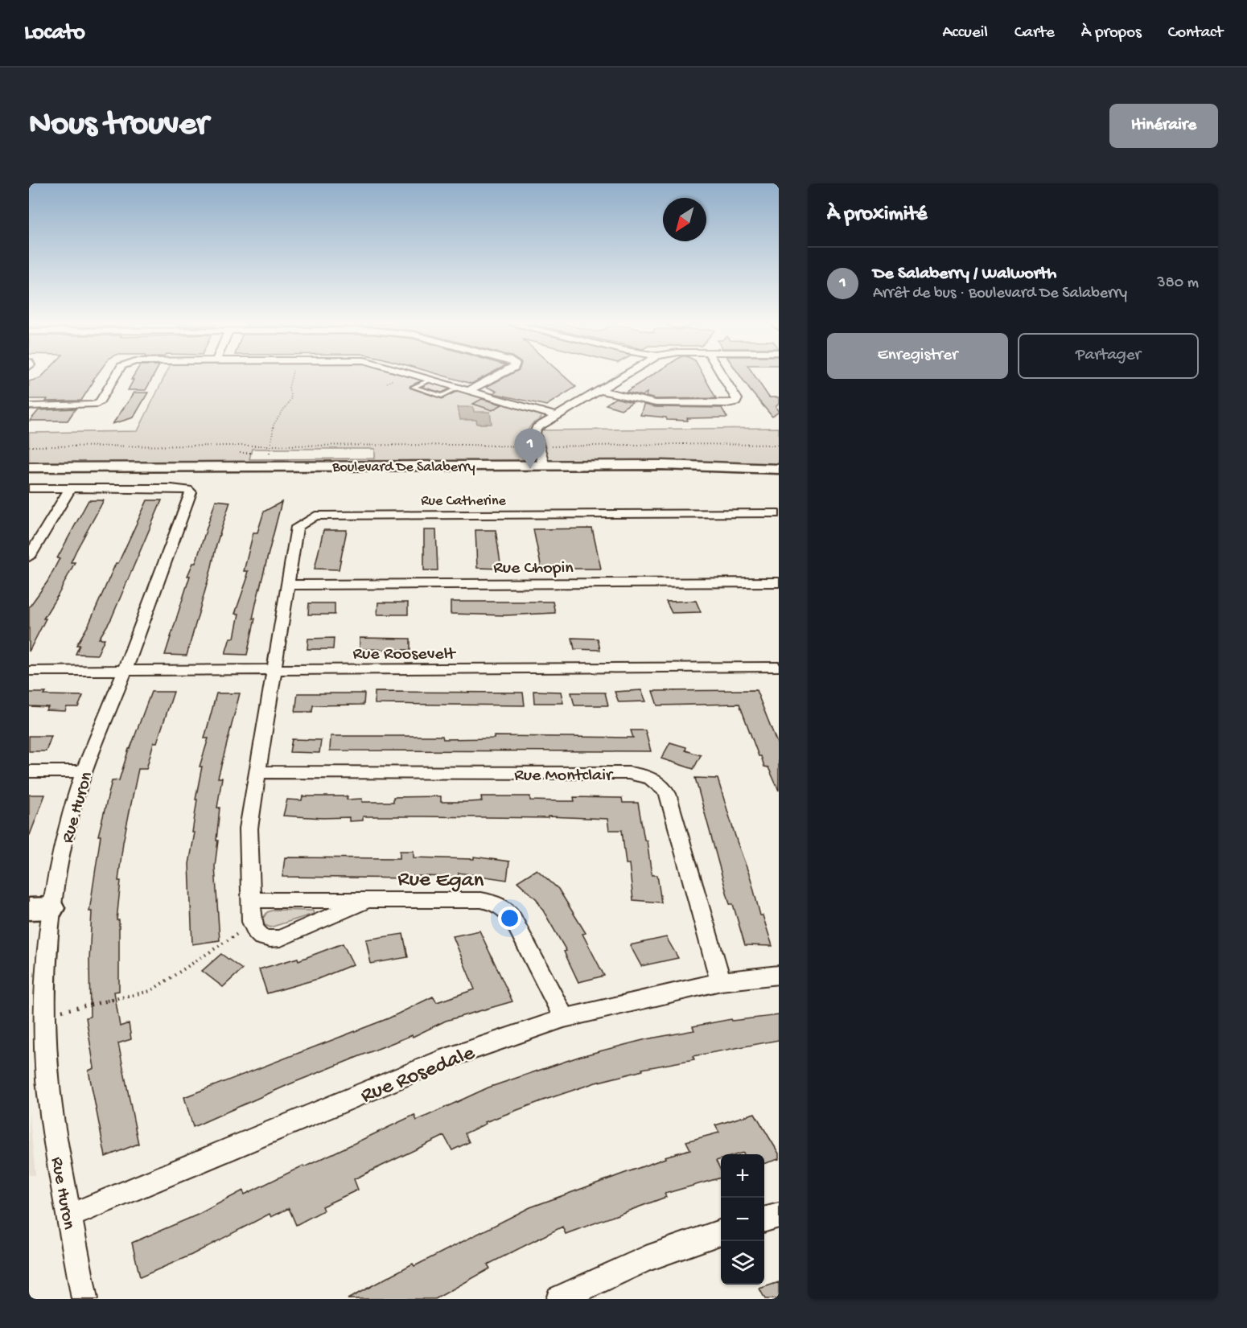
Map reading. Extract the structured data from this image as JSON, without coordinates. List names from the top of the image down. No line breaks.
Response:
{"streets":{"street":["Boulevard De Salaberry","Rue Catherine","Rue Chopin","Rue Roosevelt","Rue Montclair","Rue Huron","Rue Egan","Rue Rosedale"]},"crossings":[["Rue Catherine","Rue Chopin"],["Rue Catherine","Rue Roosevelt"],["Rue Roosevelt","Rue Huron"],["Rue Montclair","Rue Rosedale"],["Rue Huron","Rue Rosedale"],["Rue Egan","Rue Rosedale"]],"north":"bottom left","page":{"header":"Locato","nav":["Accueil","Carte","À propos","Contact"],"buttons":["Itinéraire",["Enregistrer","Partager"]],"title":"Nous trouver","heading":"À proximité","list":[{"mark":"1","name":"De Salaberry / Walworth","note":"Arrêt de bus · Boulevard De Salaberry","value":"380 m"}],"pins":"1","map_buttons":["+","−"]}}
